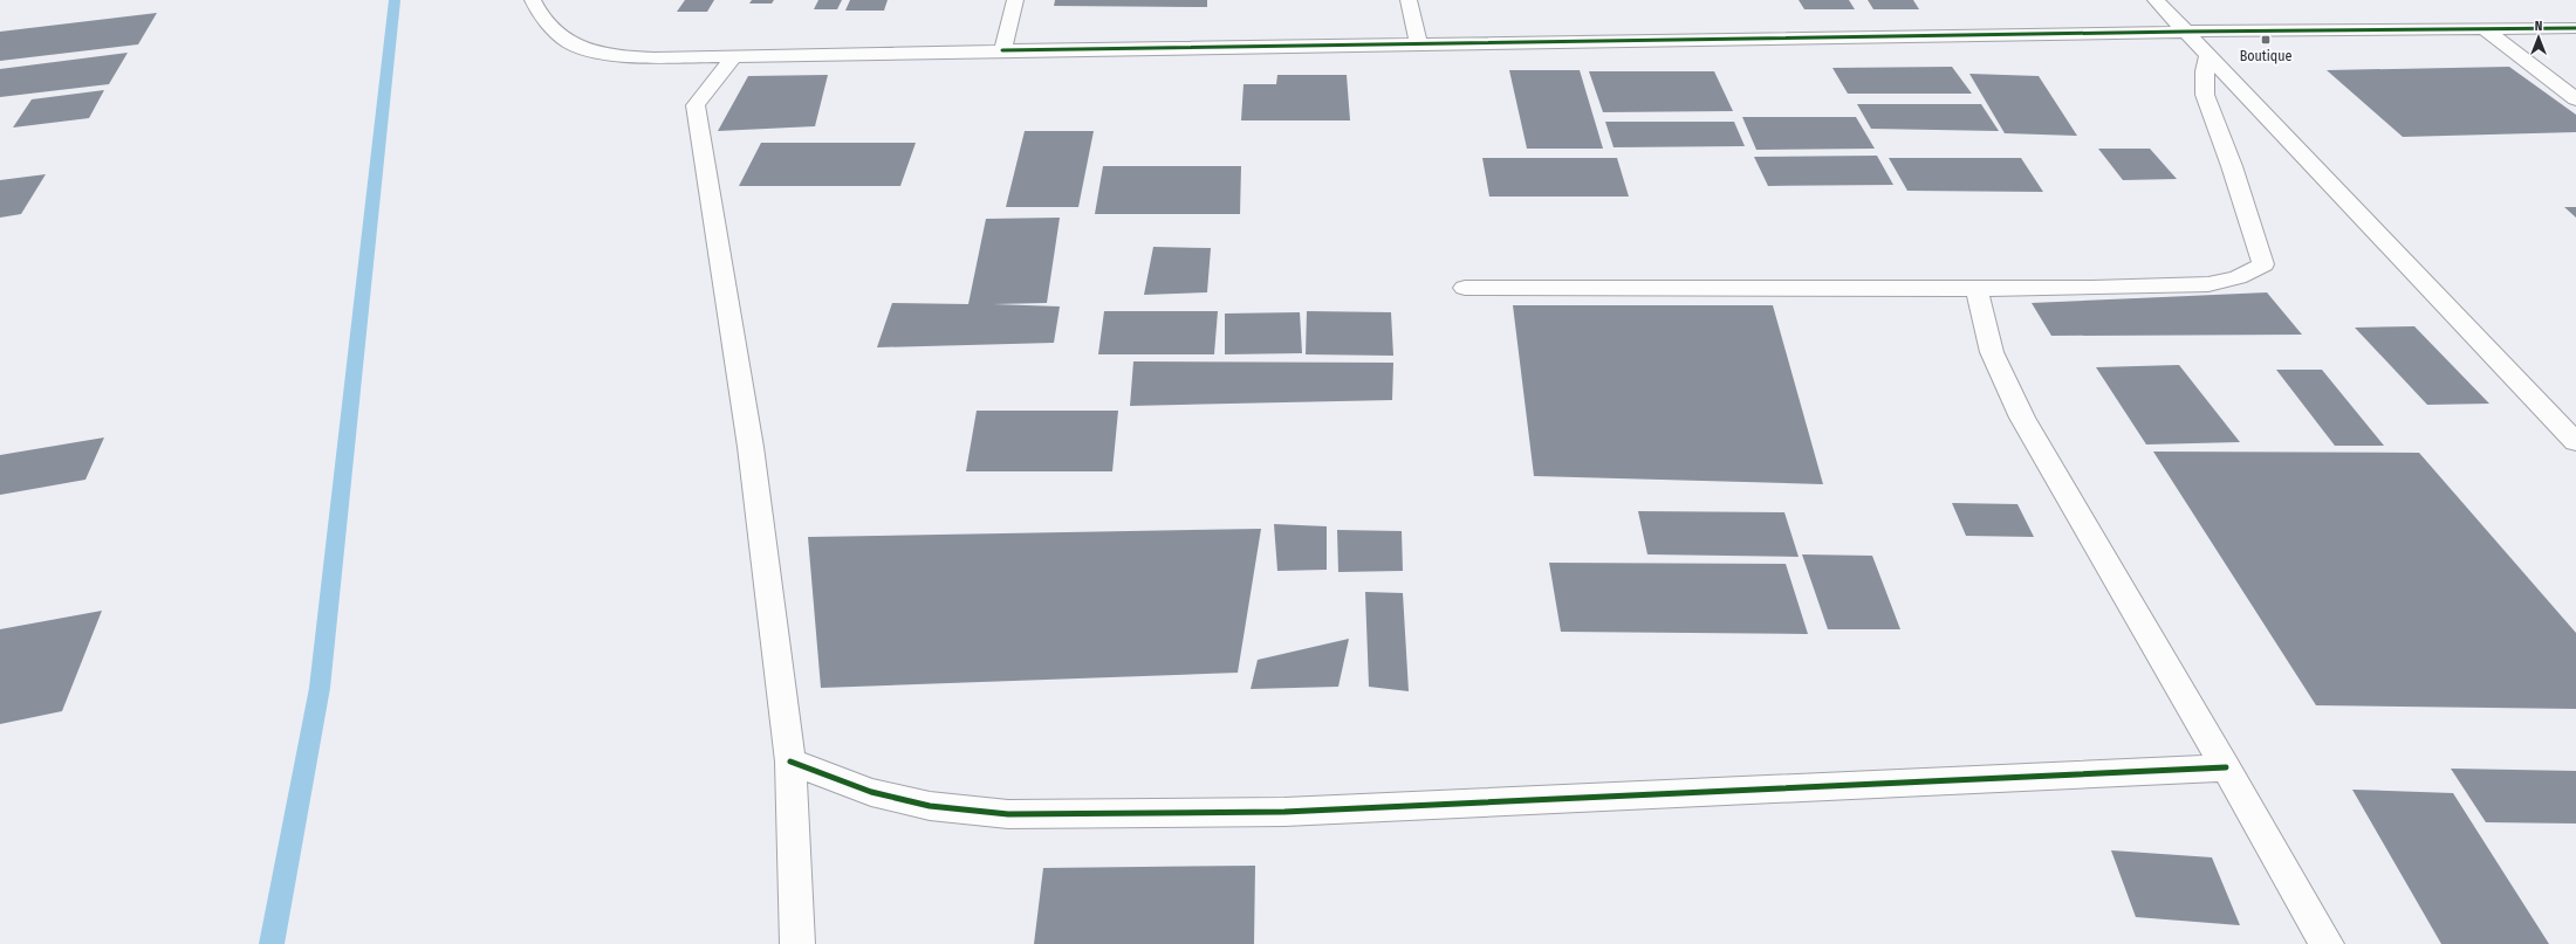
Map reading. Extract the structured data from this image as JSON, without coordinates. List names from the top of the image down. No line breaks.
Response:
{"places":{"transit":["Boutique"]},"north":"top"}
